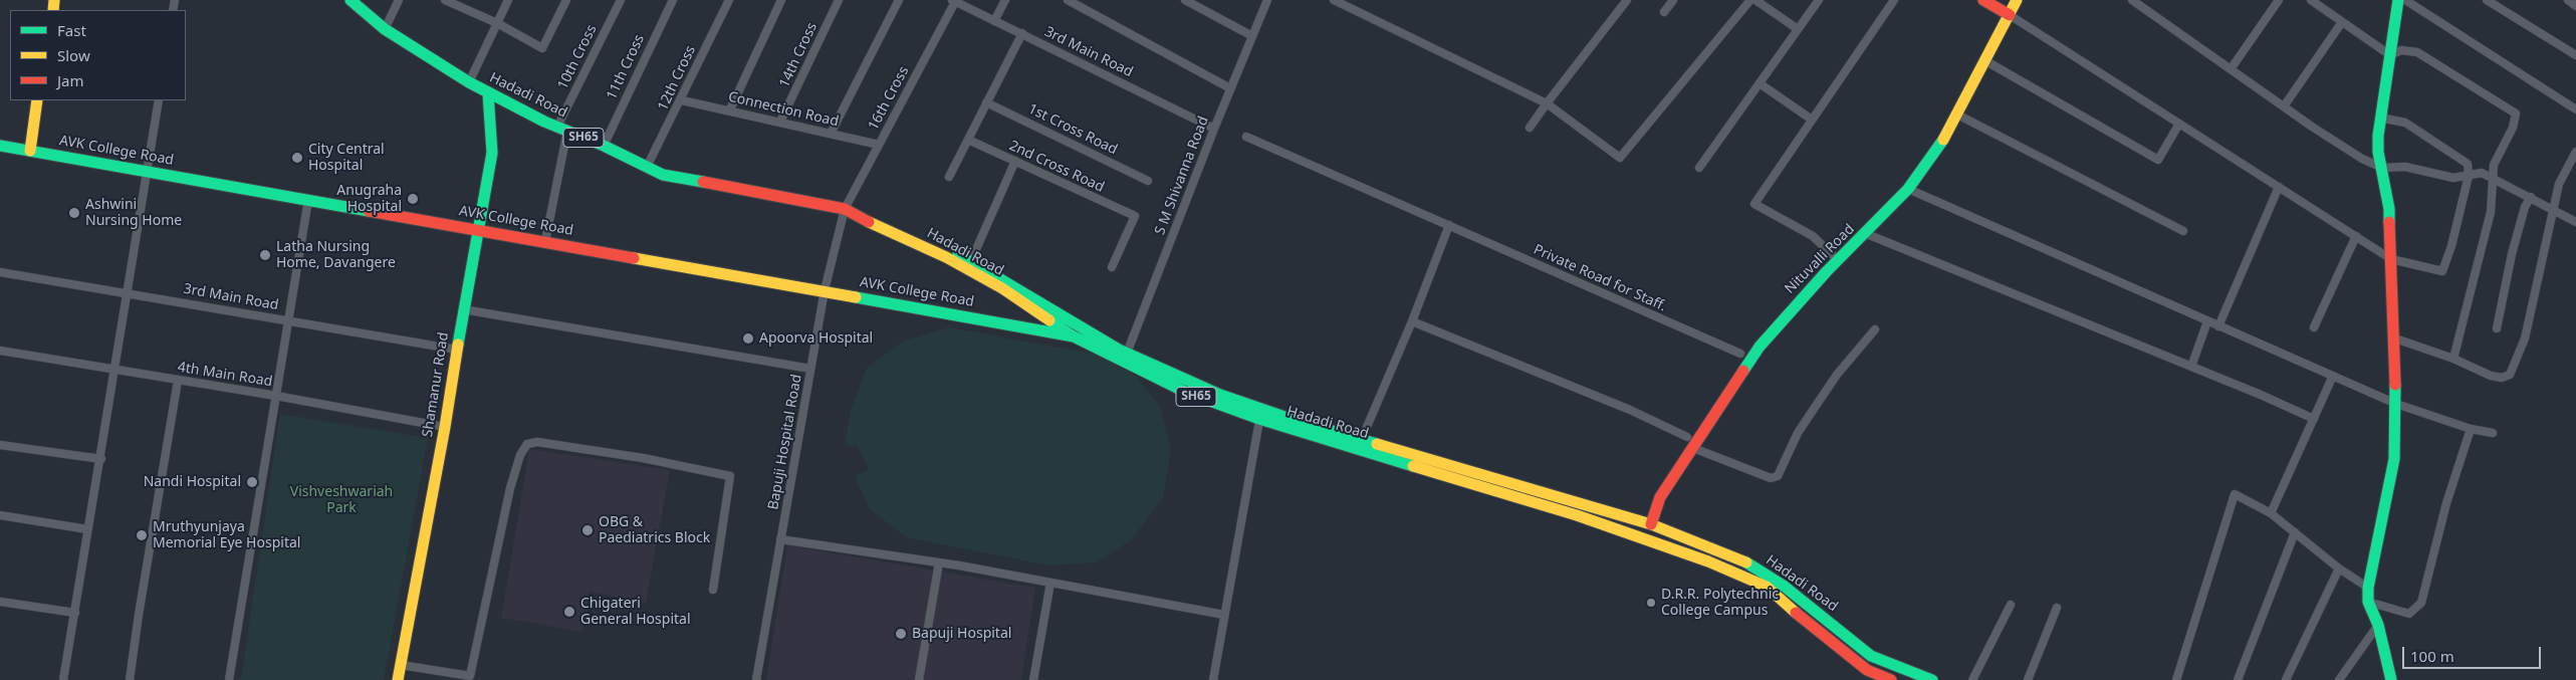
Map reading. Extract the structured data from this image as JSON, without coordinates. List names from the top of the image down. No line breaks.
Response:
{"streets":{"main road":["Hadadi Road","SH65","AVK College Road","Nituvalli Road","Shamanur Road"],"street":["3rd Main Road","14th Cross","10th Cross","11th Cross","12th Cross","16th Cross","Connection Road","1st Cross Road","2nd Cross Road","S M Shivanna Road","Private Road for Staff.","4th Main Road","Bapuji Hospital Road"]},"crossings":[["3rd Main Road","16th Cross"],["3rd Main Road","S M Shivanna Road"],["3rd Main Road","Shamanur Road"],["14th Cross","Connection Road"],["10th Cross","Hadadi Road"],["10th Cross","AVK College Road"],["11th Cross","Hadadi Road"],["12th Cross","Hadadi Road"],["12th Cross","Connection Road"],["Hadadi Road","16th Cross"],["Hadadi Road","AVK College Road"],["Hadadi Road","S M Shivanna Road"],["Hadadi Road","Nituvalli Road"],["Hadadi Road","Shamanur Road"],["Hadadi Road","Bapuji Hospital Road"],["16th Cross","Connection Road"],["16th Cross","Bapuji Hospital Road"],["AVK College Road","Shamanur Road"],["AVK College Road","Bapuji Hospital Road"],["4th Main Road","Shamanur Road"]],"parks":["Vishveshwariah Park"],"places":["City Central Hospital","Anugraha Hospital","Ashwini Nursing Home","Latha Nursing Home, Davangere","Apoorva Hospital","Nandi Hospital","OBG & Paediatrics Block","Mruthyunjaya Memorial Eye Hospital","D.R.R. Polytechnic College Campus","Chigateri General Hospital","Bapuji Hospital"],"legend":["Fast","Slow","Jam"],"scale_bar":"100 m"}
